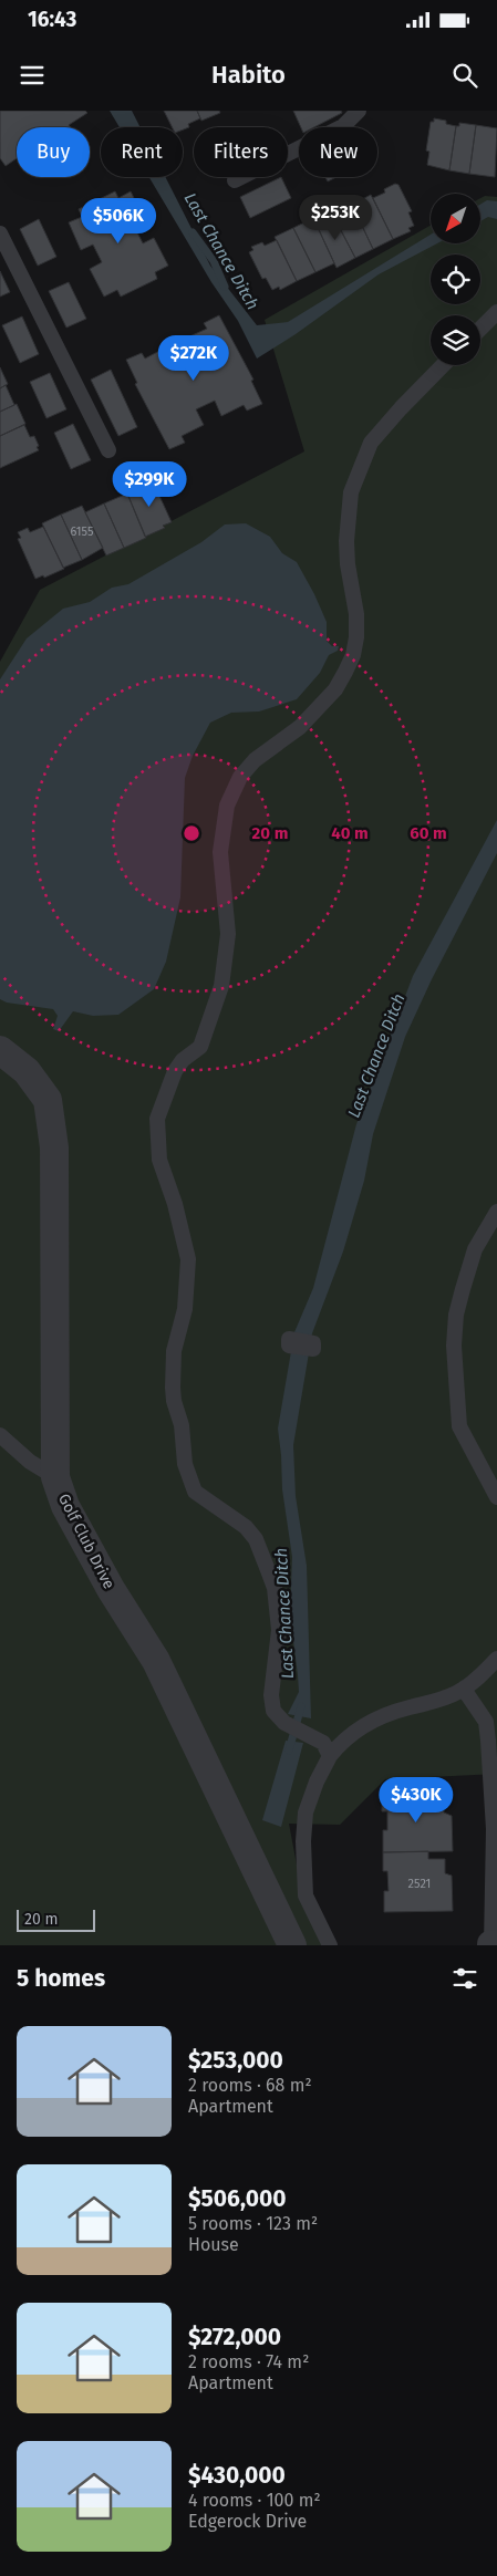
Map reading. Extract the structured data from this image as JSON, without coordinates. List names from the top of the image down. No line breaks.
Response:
{"streets":{"street":["Golf Club Drive"]},"water":["Last Chance Ditch"],"house_numbers":["6155","2521"],"scale_bar":"20 m","north":"bottom left","page":{"status":"16:43","header":"Habito","chip":["Buy","Rent","Filters","New"],"price":["$253K","$506K","$272K","$299K","$430K"],"scale":"20 m","heading":"5 homes","list":[{"name":"$253,000","note":"2 rooms · 68 m² · Apartment"},{"name":"$506,000","note":"5 rooms · 123 m² · House"},{"name":"$272,000","note":"2 rooms · 74 m² · Apartment"},{"name":"$430,000","note":"4 rooms · 100 m² · Edgerock Drive"}]},"rings":["20 m","40 m","60 m"]}
